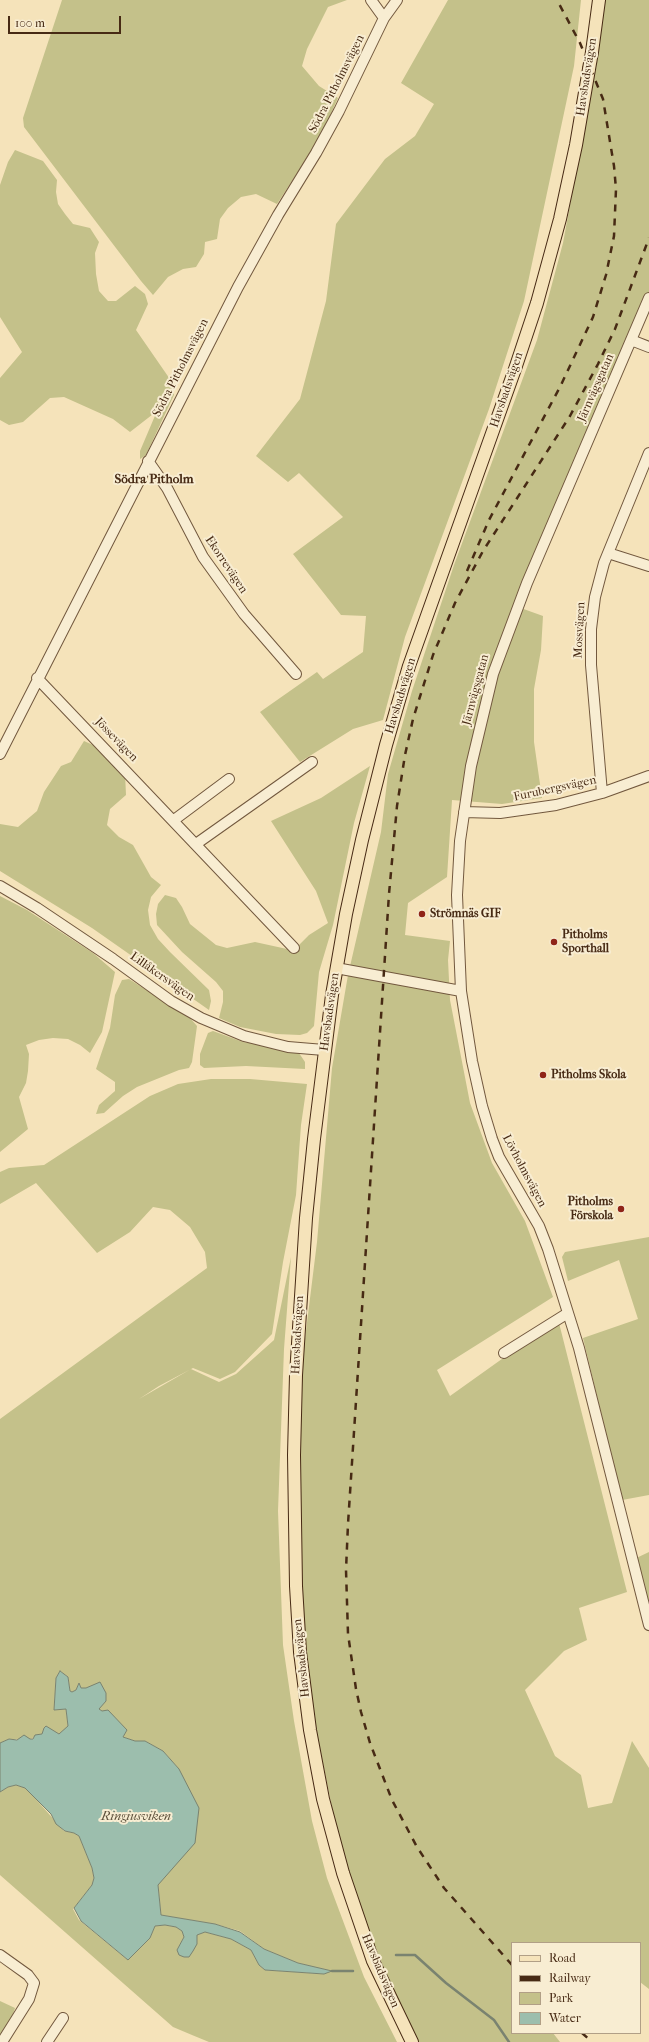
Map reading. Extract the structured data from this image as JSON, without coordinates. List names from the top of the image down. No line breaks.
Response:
{"streets":{"main road":["Havsbadsvägen"],"street":["Södra Pitholmsvägen","Järnvägsgatan","Ekorrevägen","Mossvägen","Jössevägen","Furubergsvägen","Lillåkersvägen","Lövholmsvägen"]},"crossings":[["Havsbadsvägen","Lillåkersvägen"],["Södra Pitholmsvägen","Ekorrevägen"],["Södra Pitholmsvägen","Jössevägen"],["Järnvägsgatan","Furubergsvägen"],["Järnvägsgatan","Lövholmsvägen"],["Mossvägen","Furubergsvägen"]],"districts":["Södra Pitholm"],"water":["Ringiusviken"],"places":["Strömnäs GIF","Pitholms Sporthall","Pitholms Skola","Pitholms Förskola"],"legend":["Road","Railway","Park","Water"],"scale_bar":"100 m"}
